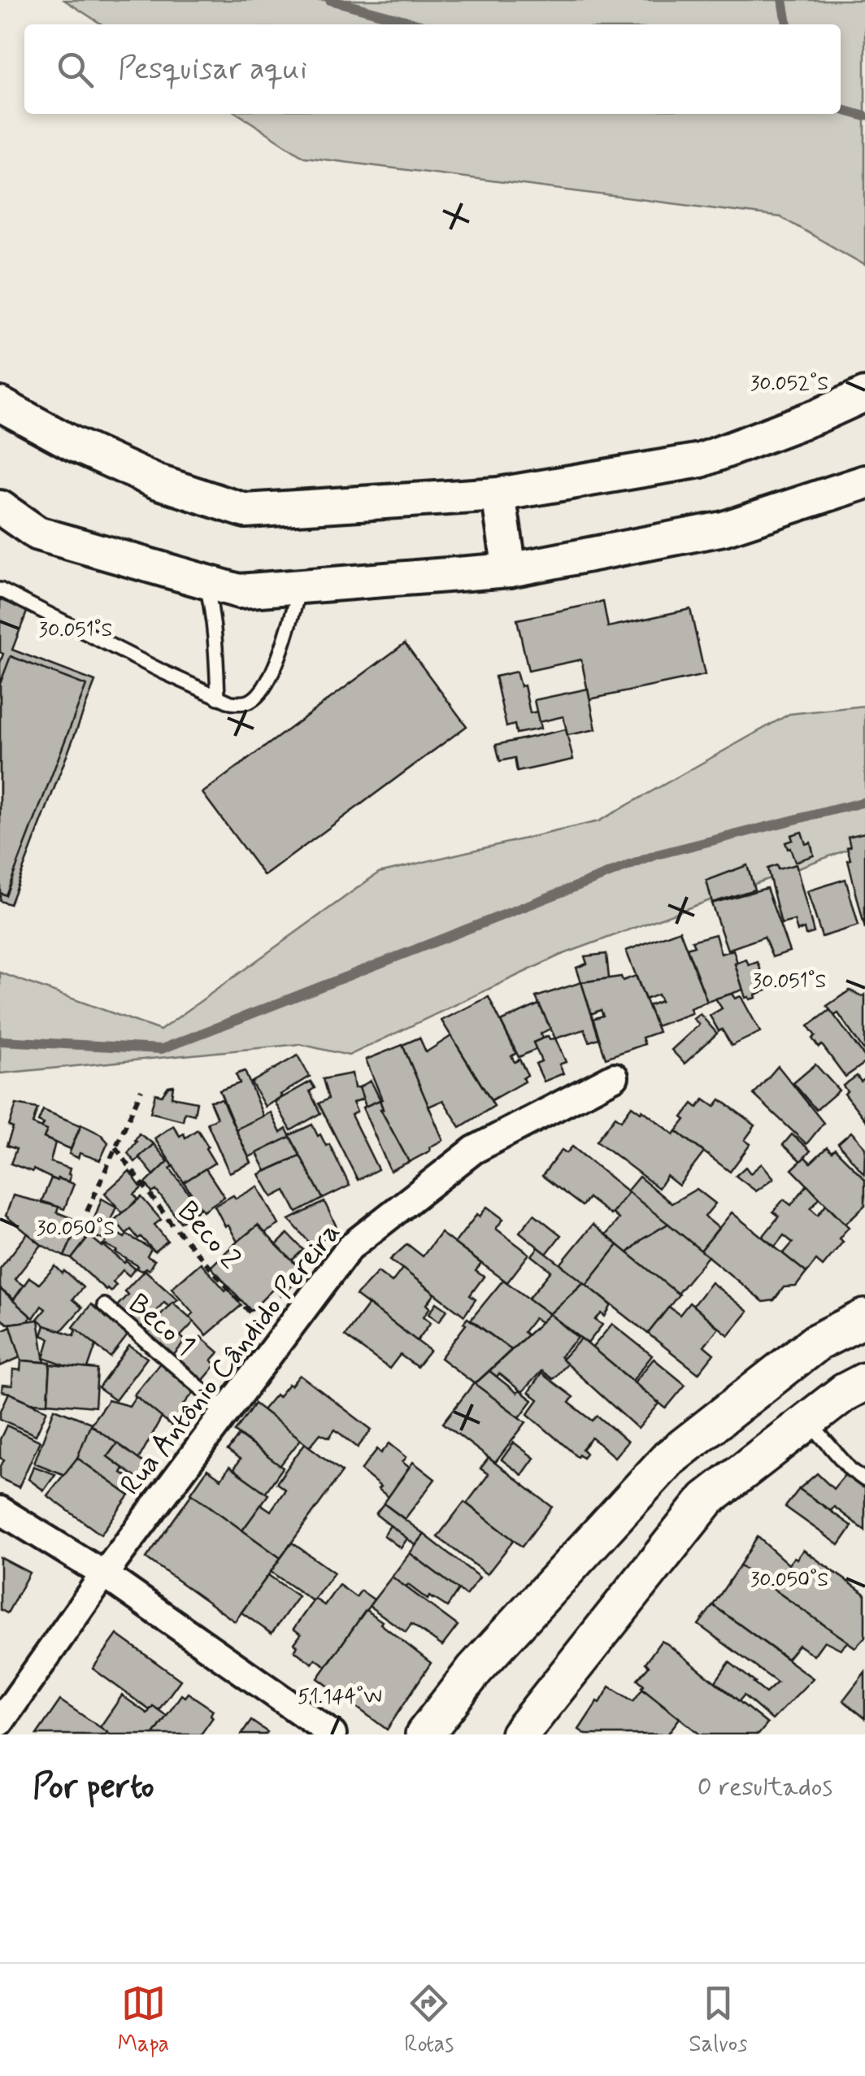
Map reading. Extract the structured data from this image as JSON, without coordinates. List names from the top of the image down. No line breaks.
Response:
{"streets":{"street":["Rua Antônio Cândido Pereira"],"lane":["Beco 1"],"path":["Beco 2"]},"crossings":[["Beco 2","Rua Antônio Cândido Pereira"],["Beco 1","Rua Antônio Cândido Pereira"]],"page":{"search":"Pesquisar aqui","heading":["Por perto","0 resultados"],"nav":["Mapa","Rotas","Salvos"]},"coordinates":["30.052°S","30.051°S","30.050°S","51.144°W"]}
